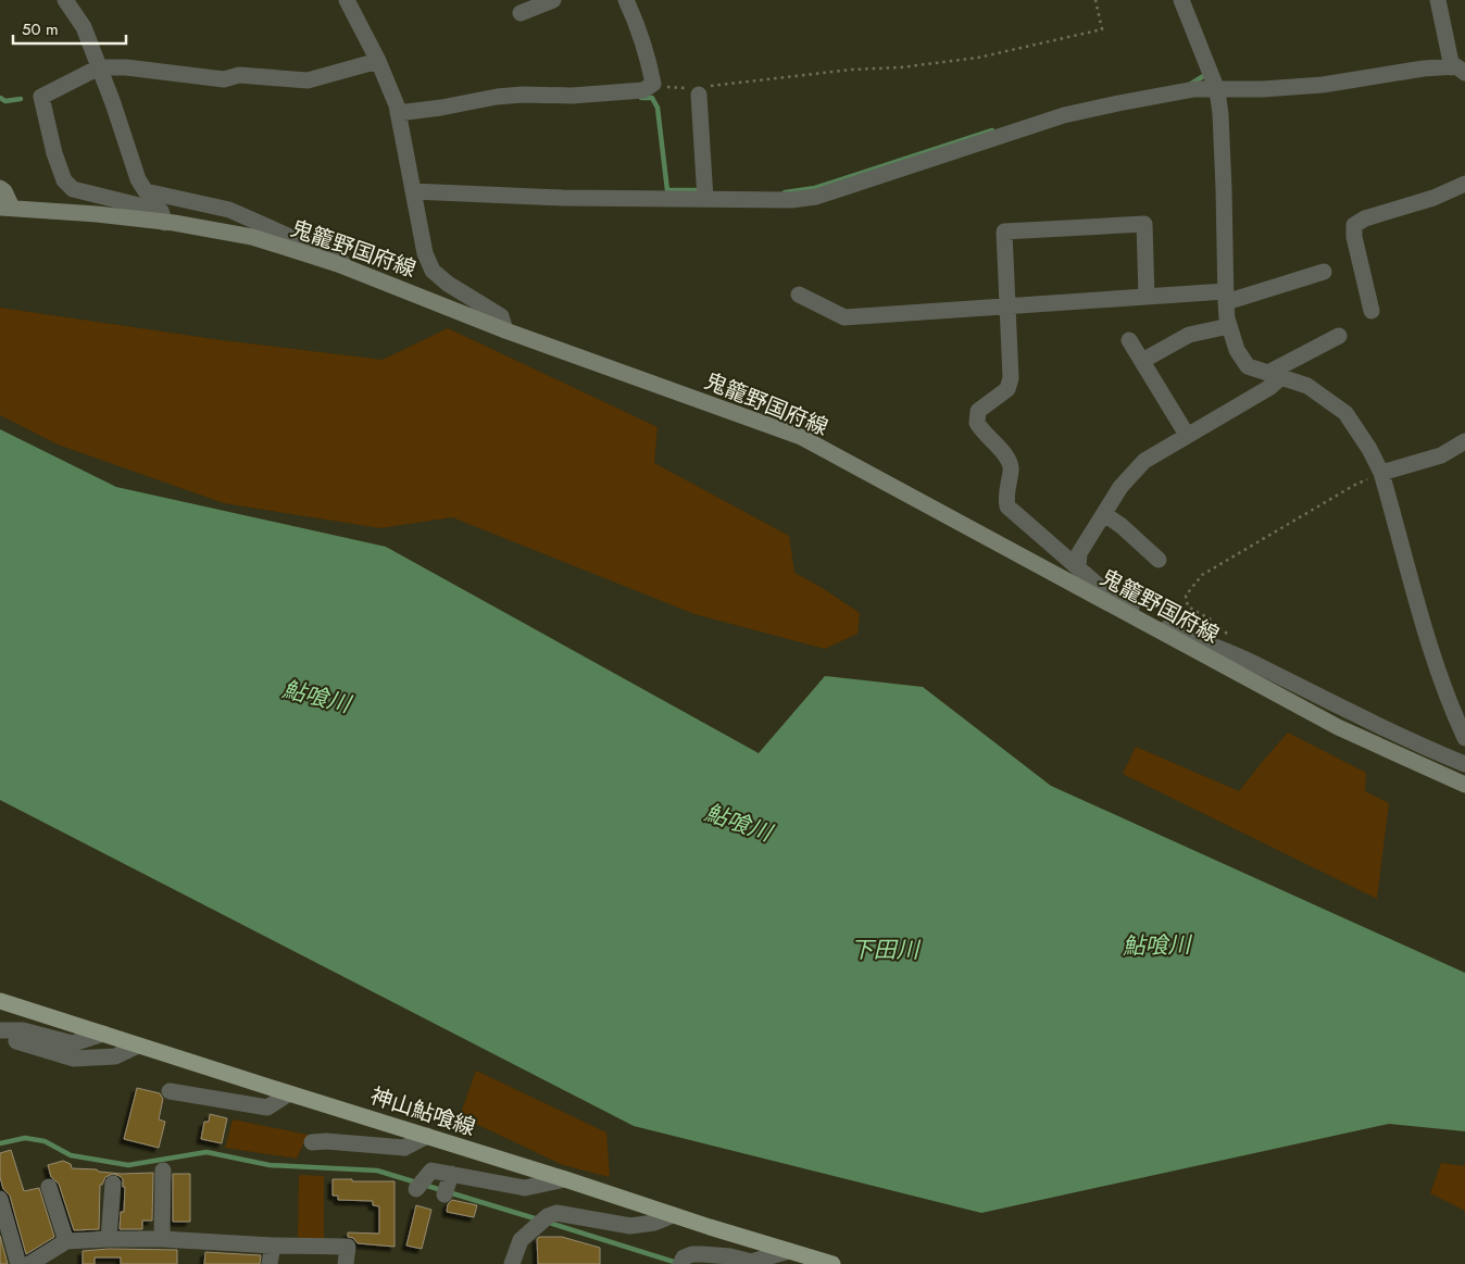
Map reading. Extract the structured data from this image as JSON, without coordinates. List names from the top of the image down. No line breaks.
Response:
{"streets":{"main road":["鬼籠野国府線","神山鮎喰線"]},"water":["鮎喰川","下田川"],"scale_bar":"50 m"}
